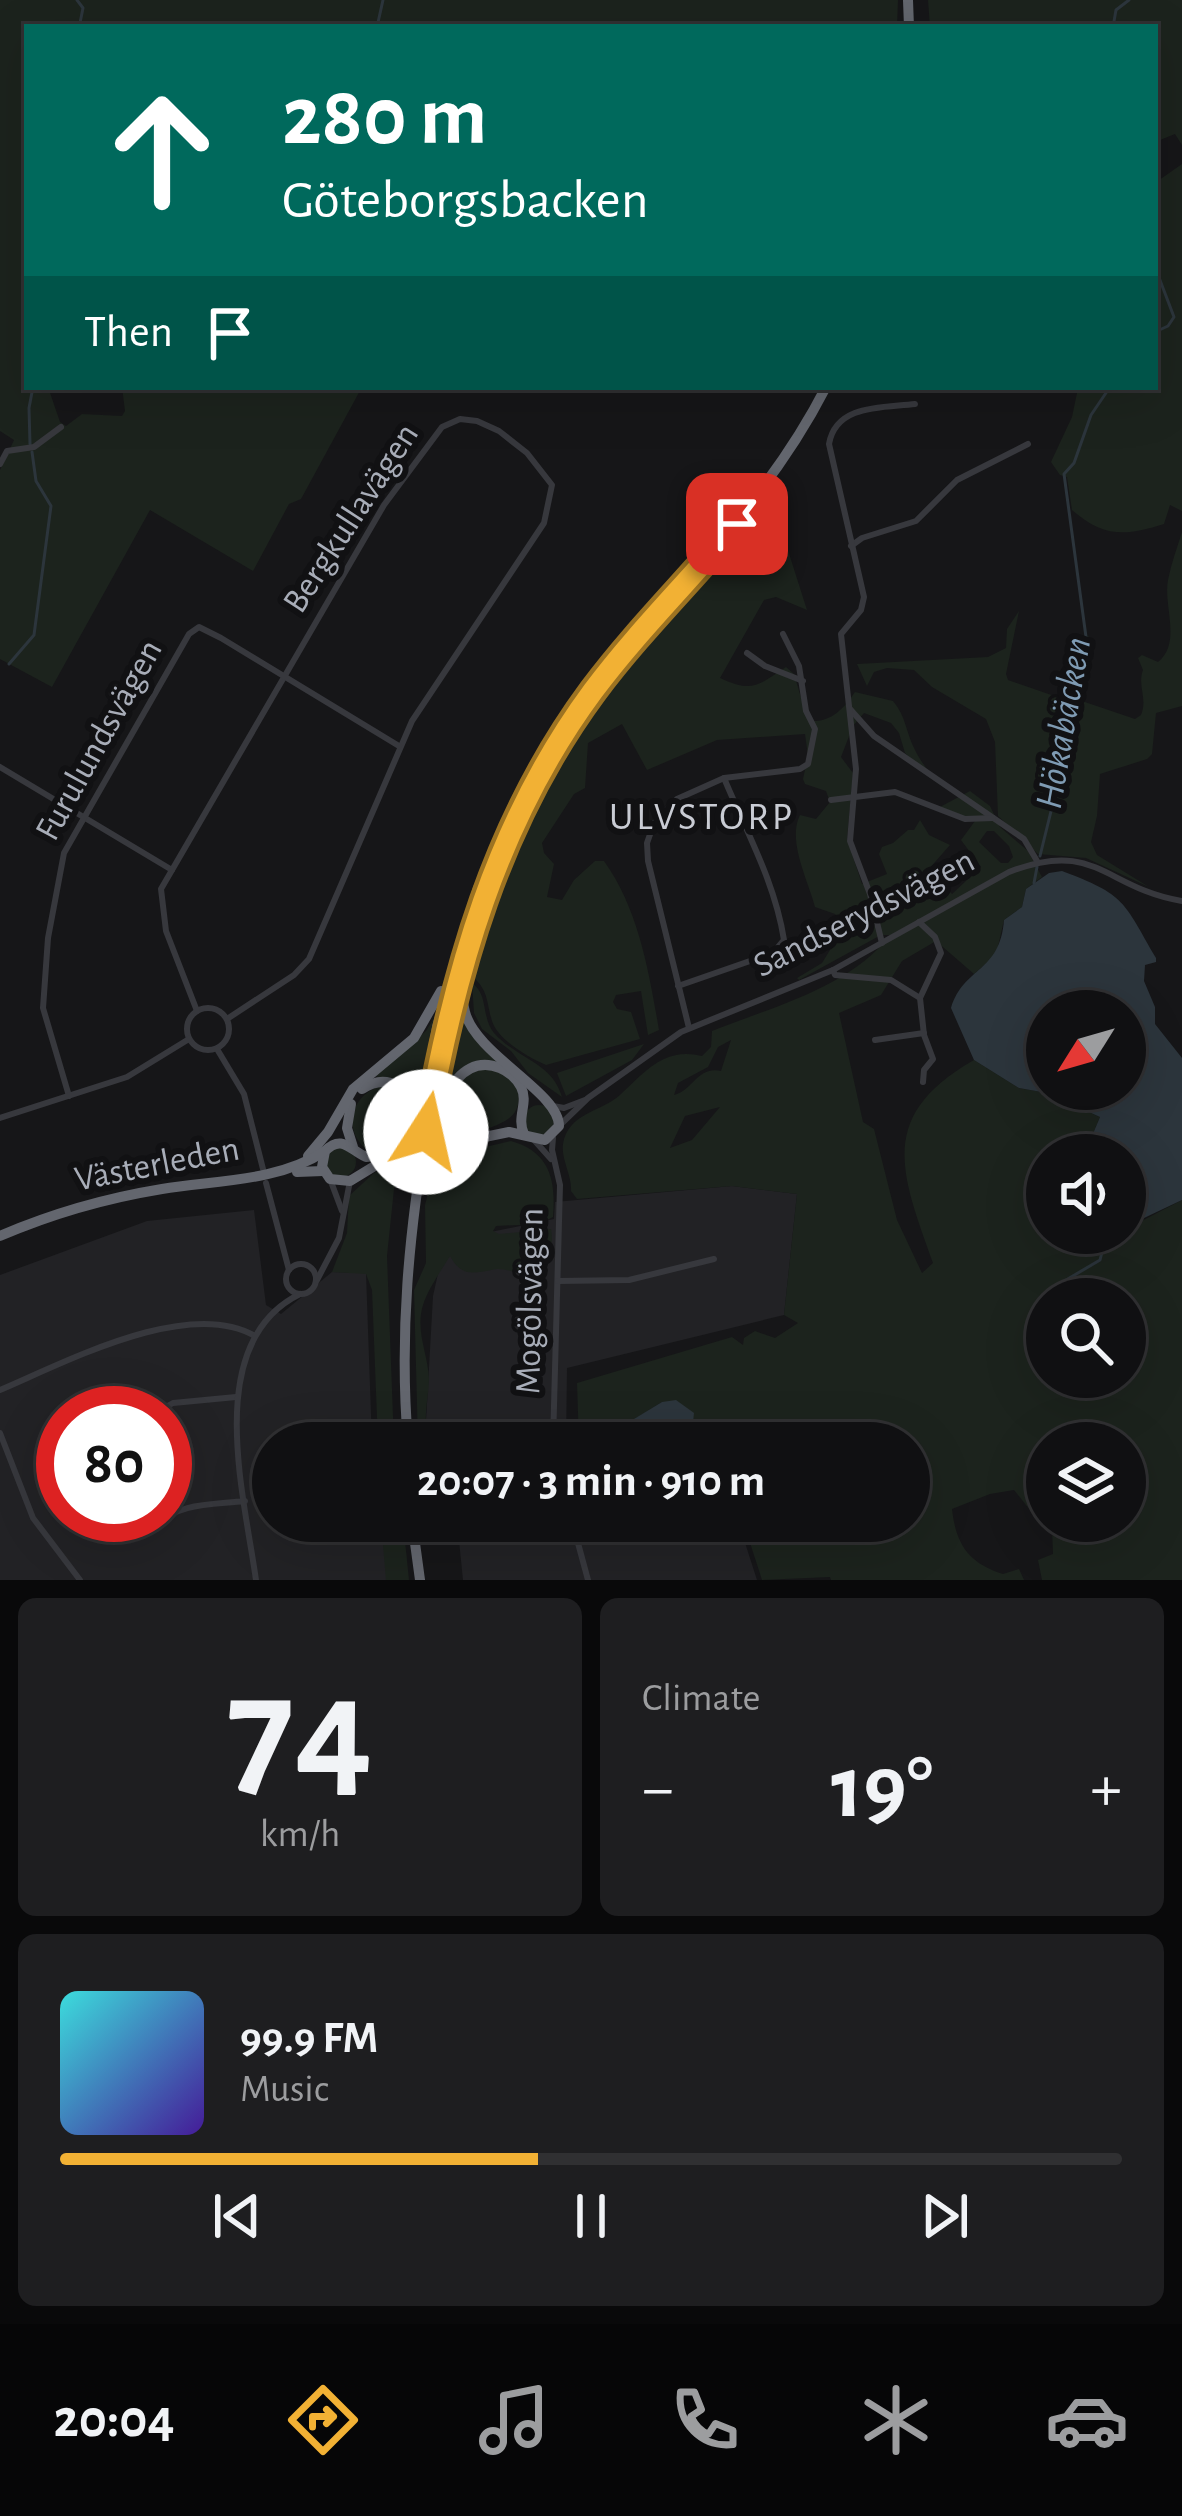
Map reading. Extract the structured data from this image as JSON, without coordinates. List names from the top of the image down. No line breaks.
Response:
{"streets":{"highway":["Västerleden"],"street":["Bergkullavägen","Furulundsvägen","Sandserydsvägen","Mogölsvägen"]},"crossings":[["Bergkullavägen","Furulundsvägen"],["Sandserydsvägen","Mogölsvägen"]],"districts":["ULVSTORP"],"water":["Hökabäcken"],"north":"bottom left","page":{"turn":["280 m","Göteborgsbacken"],"then":"Then","limit":"80","trip":"20:07 · 3 min · 910 m","tile":[["74","km/h"],"Climate"],"heat":["−","19°","+"],"song":["99.9 FM","Music"],"tabs":"20:04"}}
